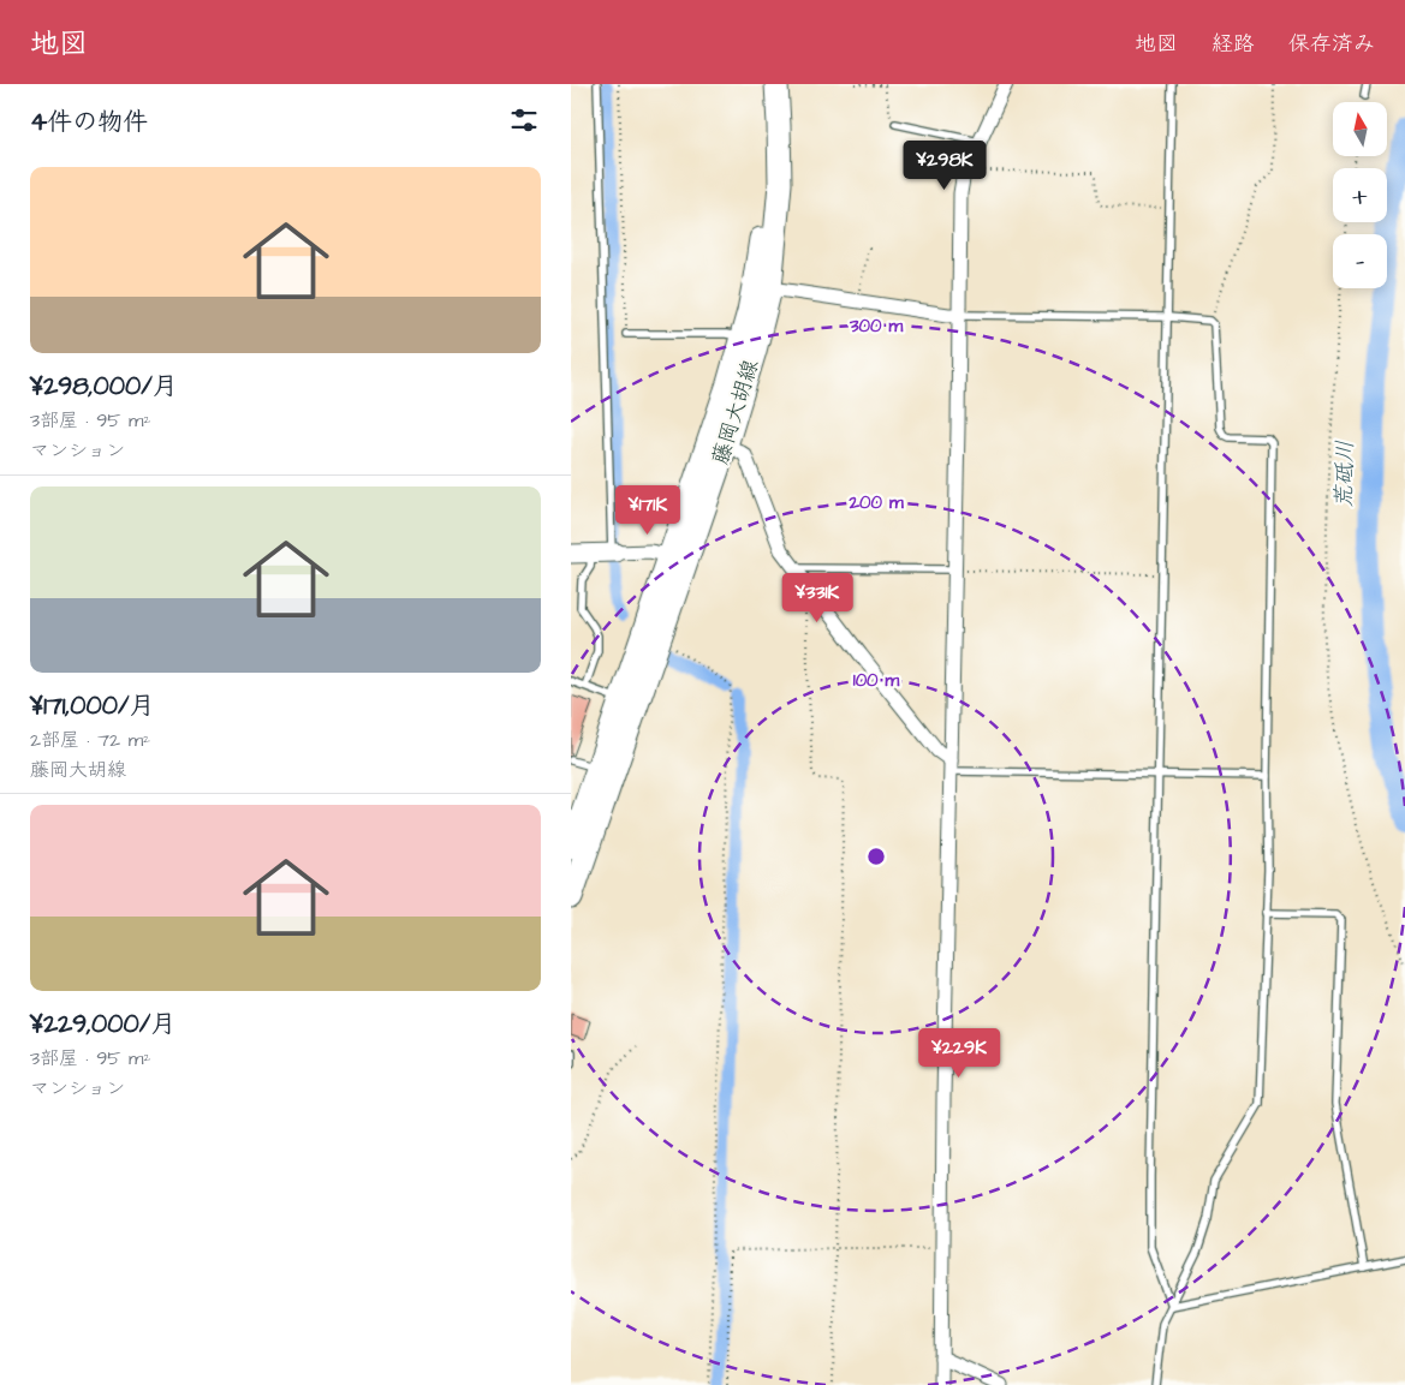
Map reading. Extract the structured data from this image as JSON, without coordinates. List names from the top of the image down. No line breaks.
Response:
{"streets":{"main road":["藤岡大胡線"]},"water":["荒砥川"],"north":"top","page":{"header":"地図","nav":["地図","経路","保存済み"],"heading":"4件の物件","map_buttons":["+","−"],"price":["¥298K","¥171K","¥331K","¥229K"],"list":[{"name":"¥298,000/月","note":"3部屋 · 95 m² · マンション"},{"name":"¥171,000/月","note":"2部屋 · 72 m² · 藤岡大胡線"},{"name":"¥229,000/月","note":"3部屋 · 95 m² · マンション"}]},"rings":["300 m","200 m","100 m"]}
